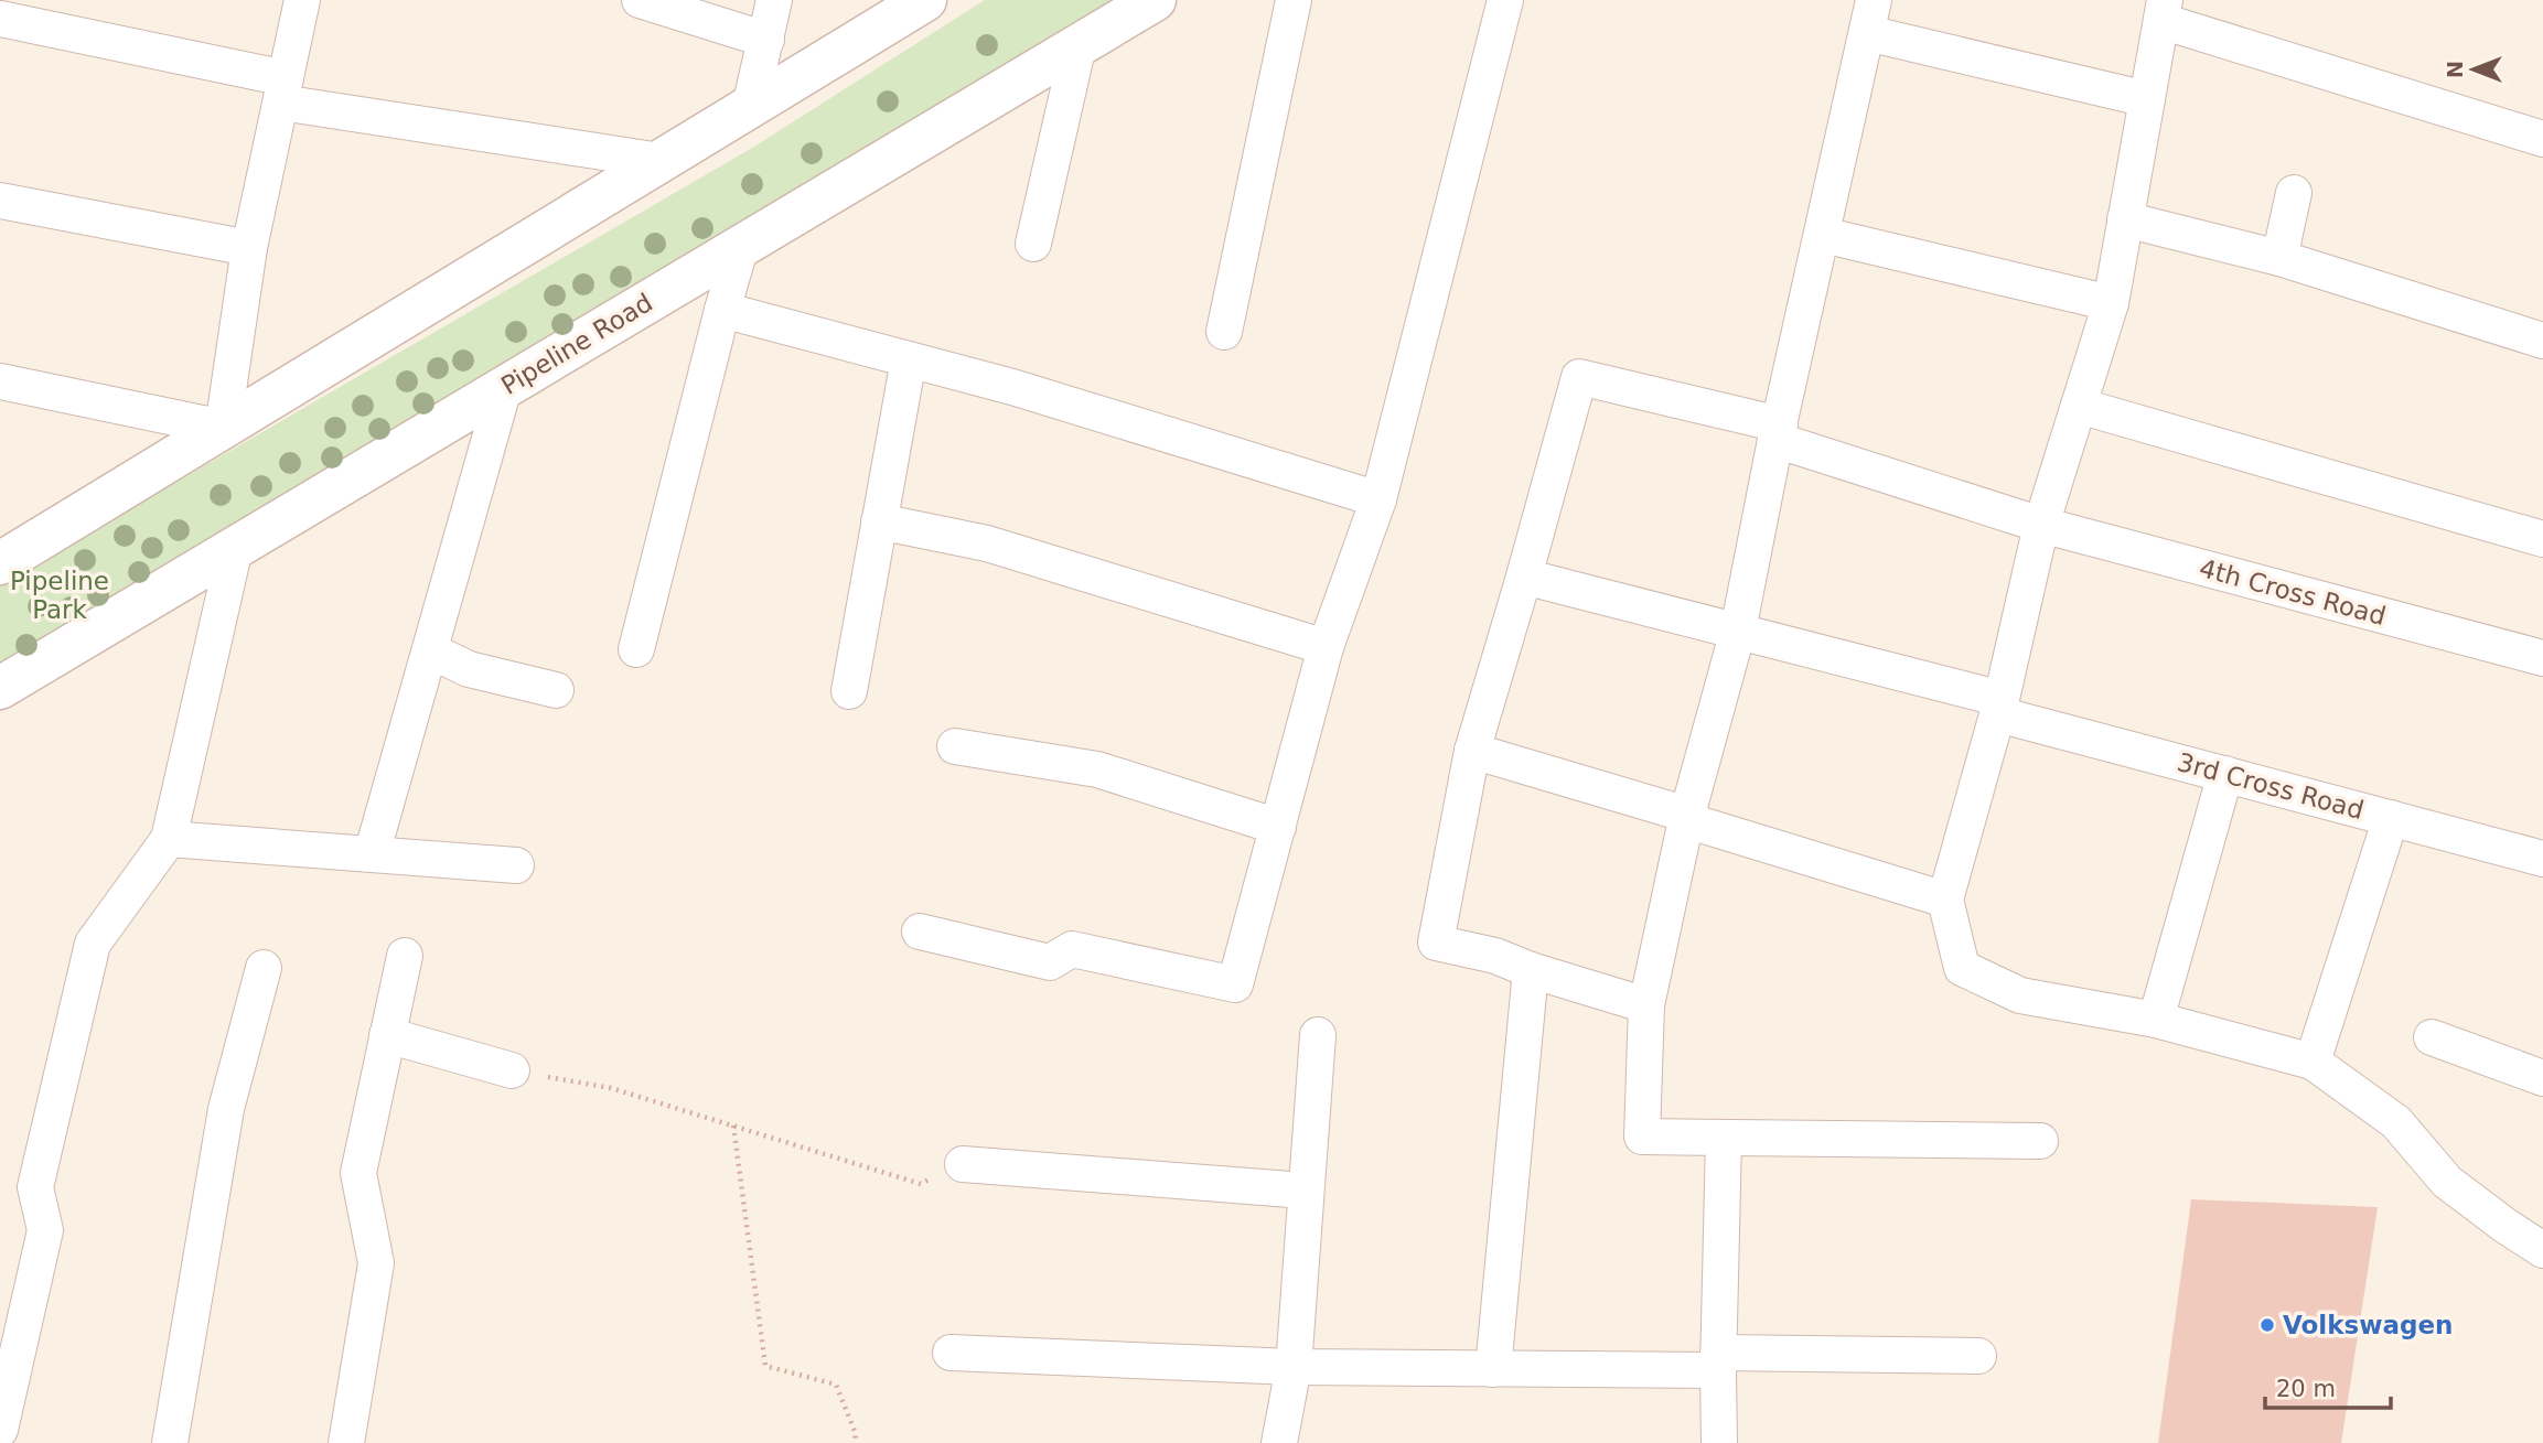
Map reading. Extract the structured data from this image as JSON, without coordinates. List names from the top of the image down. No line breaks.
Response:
{"streets":{"main road":["Pipeline Road"],"street":["4th Cross Road","3rd Cross Road"]},"crossings":[["4th Cross Road","3rd Cross Road"]],"parks":["Pipeline Park"],"places":["Volkswagen"],"scale_bar":"20 m","north":"left"}
